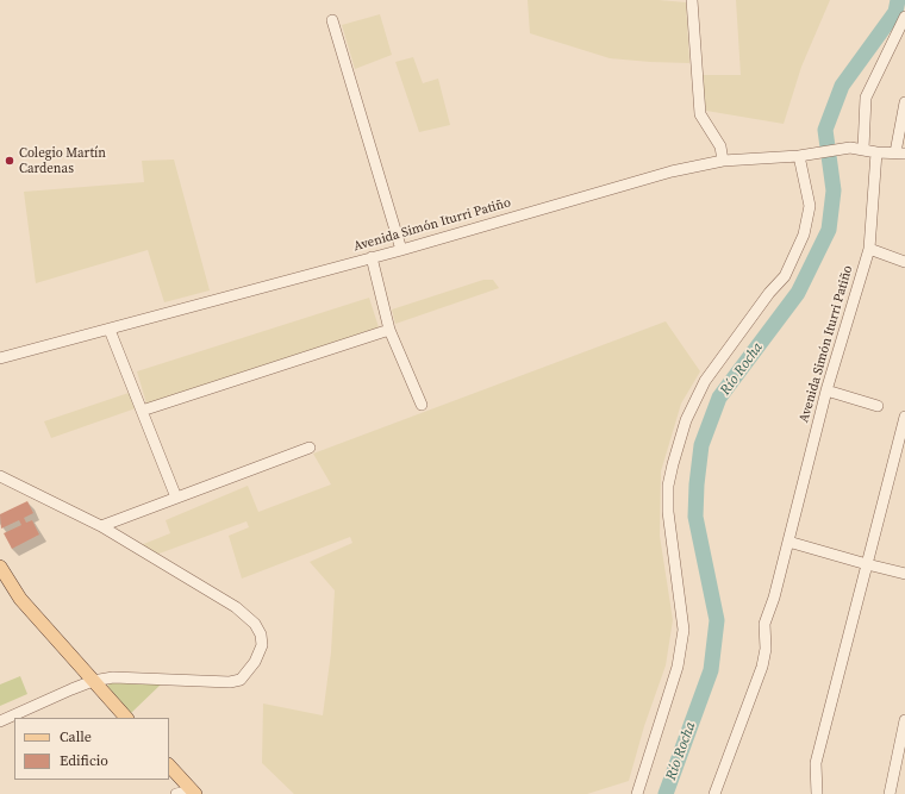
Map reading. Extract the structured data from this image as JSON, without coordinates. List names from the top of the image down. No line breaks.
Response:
{"streets":{"street":["Avenida Simón Iturri Patiño"]},"water":["Río Rocha"],"places":["Colegio Martín Cardenas"],"legend":["Calle","Edificio"]}
